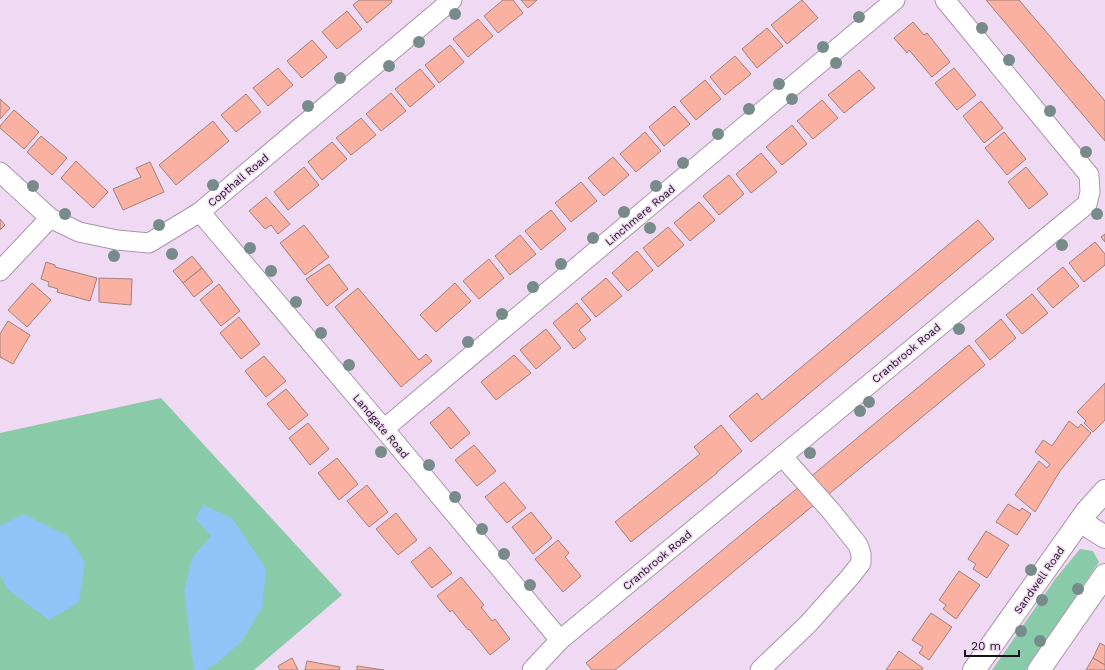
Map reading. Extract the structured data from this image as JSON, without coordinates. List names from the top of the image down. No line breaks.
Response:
{"streets":{"main road":["Sandwell Road"],"street":["Copthall Road","Linchmere Road","Cranbrook Road","Landgate Road"]},"crossings":[["Copthall Road","Landgate Road"],["Linchmere Road","Landgate Road"],["Cranbrook Road","Landgate Road"]],"scale_bar":"20 m"}
